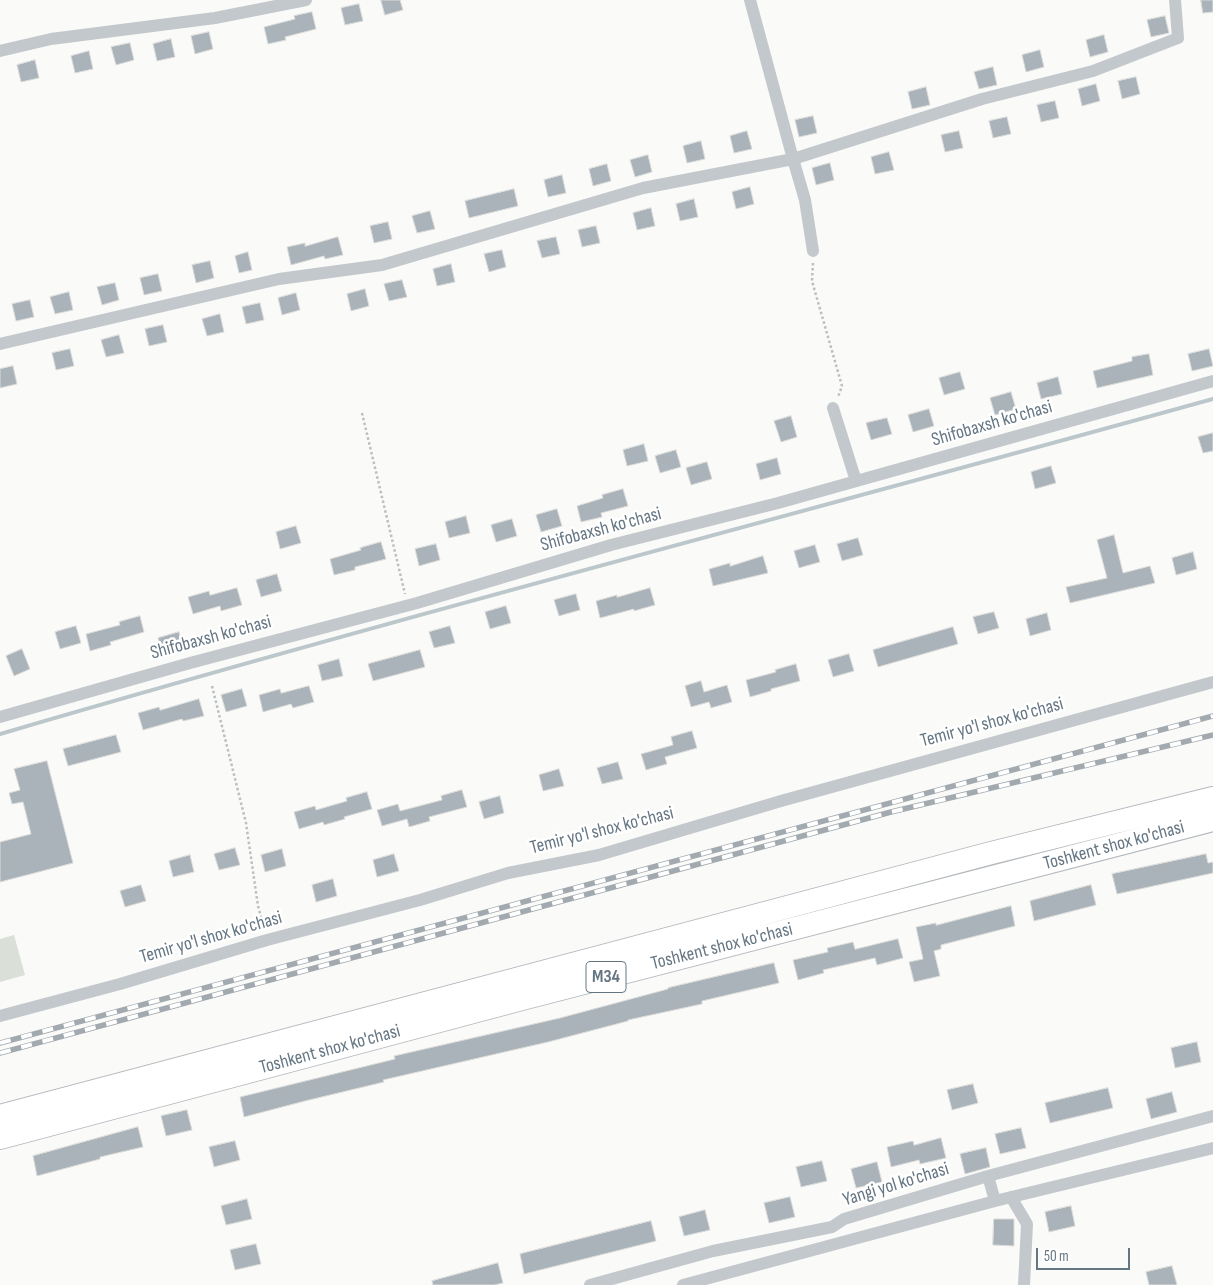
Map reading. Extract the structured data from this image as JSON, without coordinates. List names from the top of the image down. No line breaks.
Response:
{"streets":{"highway":["Toshkent shox ko'chasi","M34"],"street":["Shifobaxsh ko'chasi","Temir yo'l shox ko'chasi","Yangi yol ko'chasi"]},"scale_bar":"50 m"}
